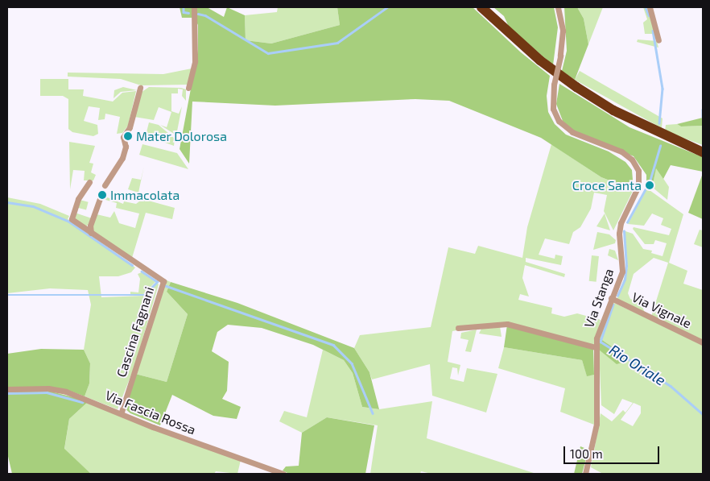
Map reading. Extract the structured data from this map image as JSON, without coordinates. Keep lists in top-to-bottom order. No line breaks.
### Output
{"streets":{"street":["Via Stanga","Via Vignale","Cascina Fagnani","Via Fascia Rossa"]},"crossings":[["Via Stanga","Via Vignale"],["Cascina Fagnani","Via Fascia Rossa"]],"water":["Rio Oriale"],"places":["Mater Dolorosa","Croce Santa","Immacolata"],"scale_bar":"100 m"}
